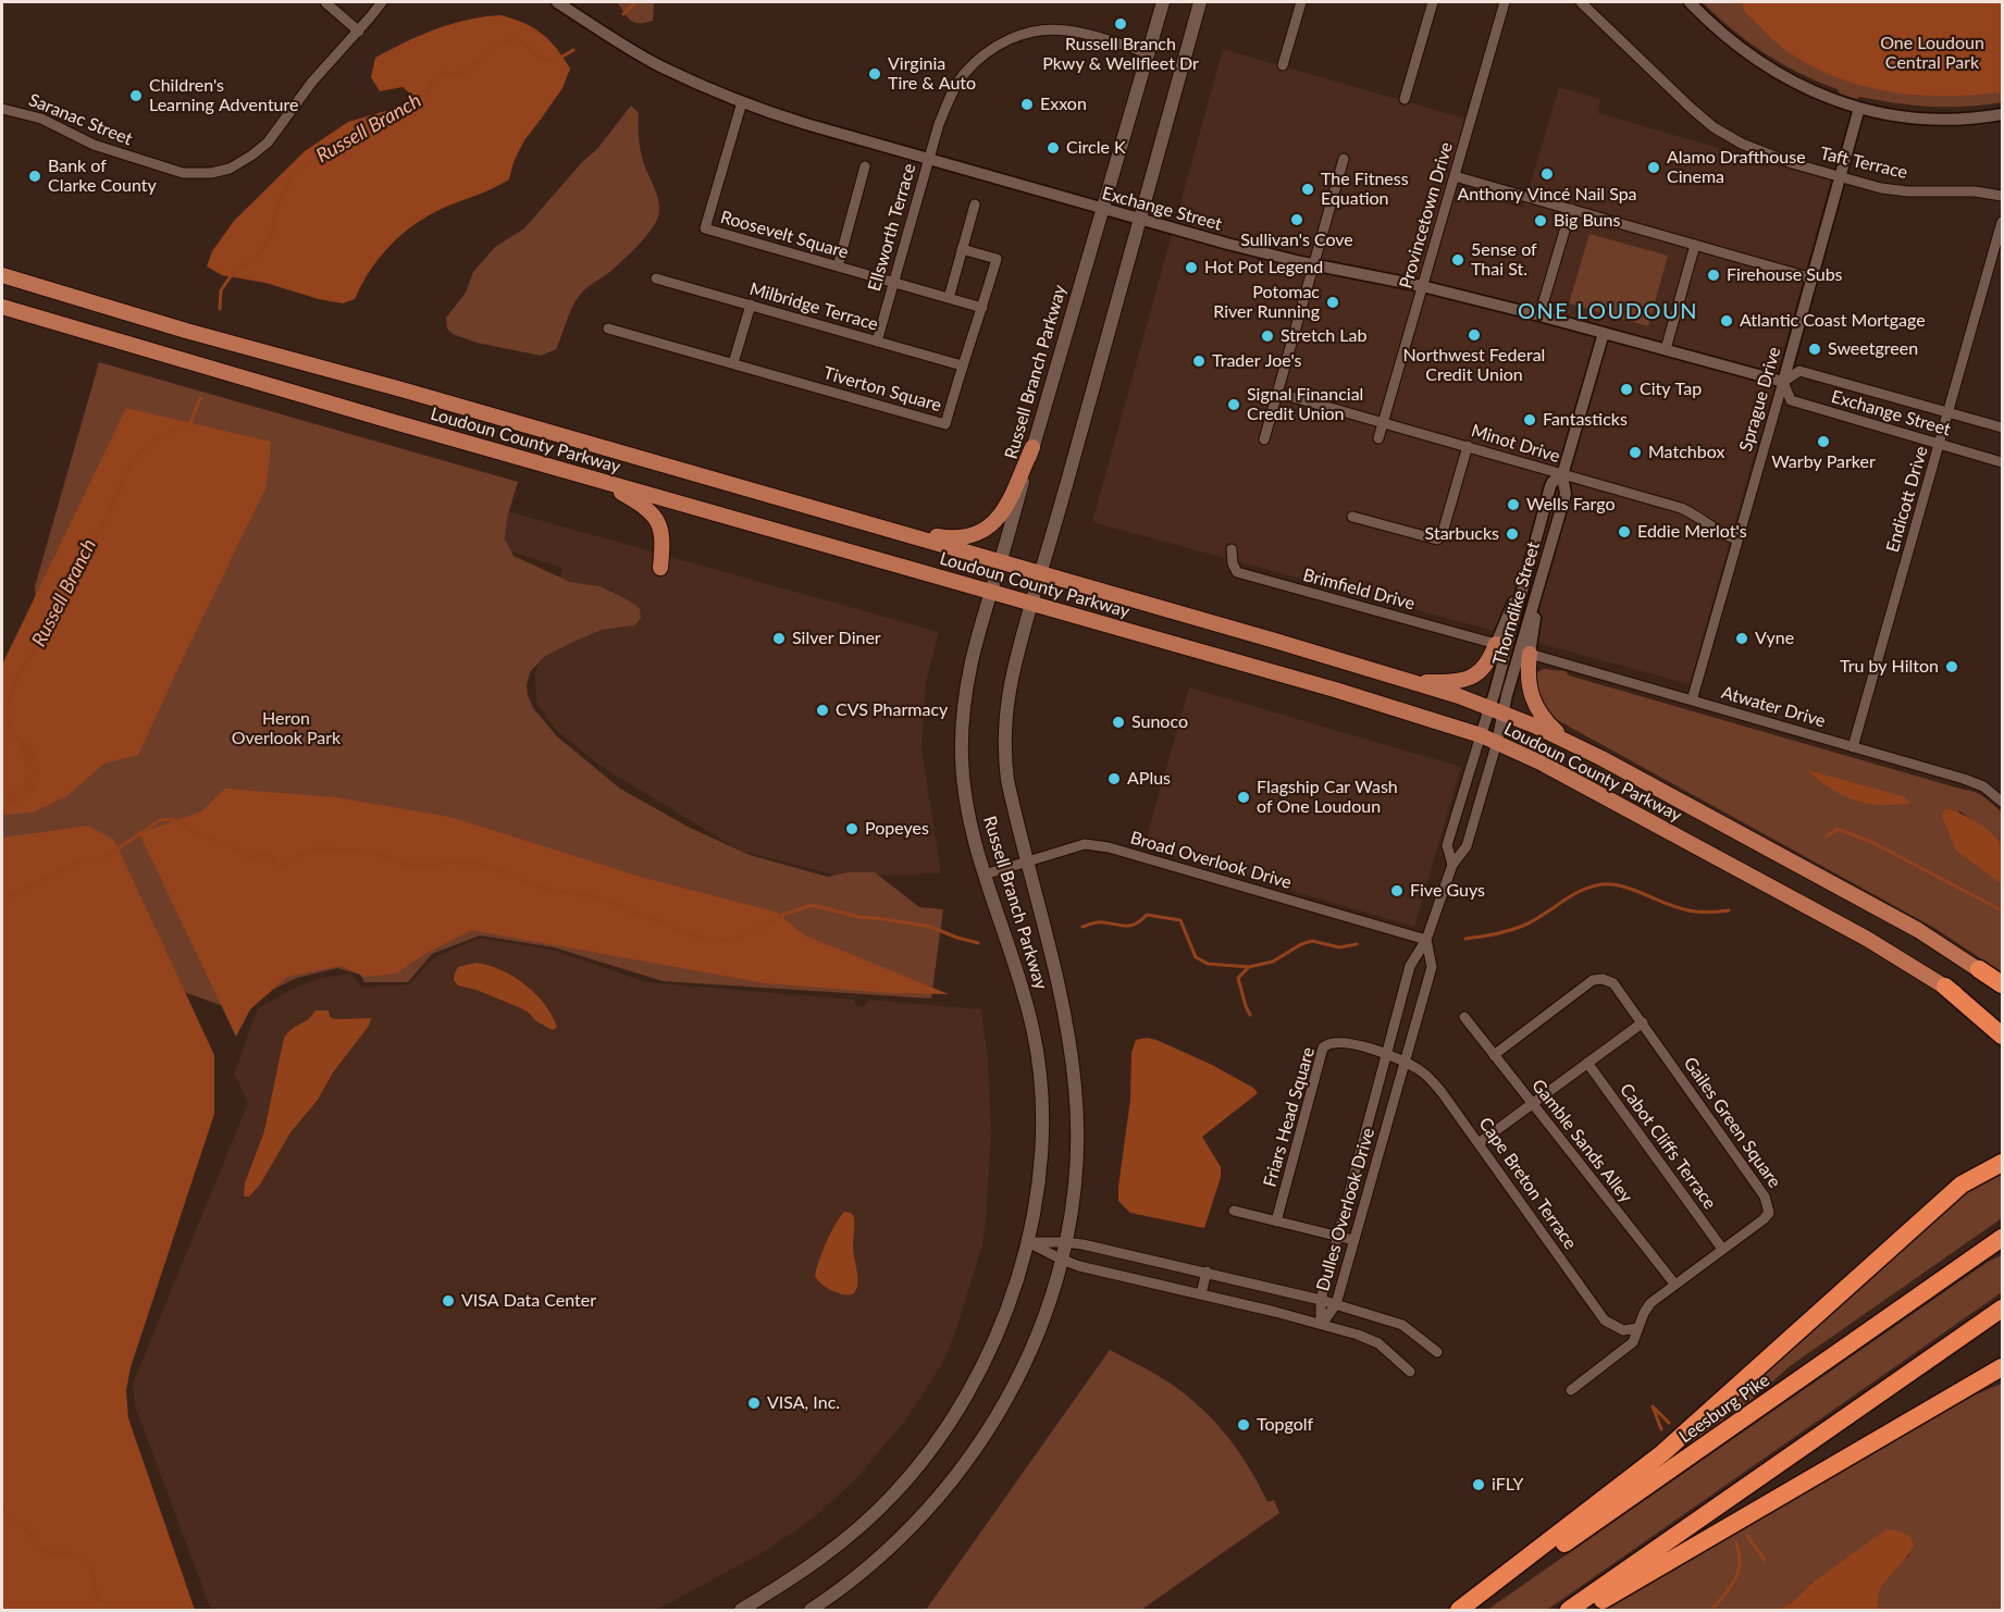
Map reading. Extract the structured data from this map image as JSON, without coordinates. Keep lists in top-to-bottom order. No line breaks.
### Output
{"streets":{"highway":["Leesburg Pike"],"main road":["Russell Branch Parkway","Loudoun County Parkway"],"street":["Saranac Street","Taft Terrace","Exchange Street","Provincetown Drive","Ellsworth Terrace","Roosevelt Square","Milbridge Terrace","Tiverton Square","Sprague Drive","Minot Drive","Endicott Drive","Brimfield Drive","Thorndike Street","Atwater Drive","Broad Overlook Drive","Friars Head Square","Gailes Green Square","Gamble Sands Alley","Cabot Cliffs Terrace","Cape Breton Terrace","Dulles Overlook Drive"]},"crossings":[["Taft Terrace","Sprague Drive"],["Exchange Street","Provincetown Drive"],["Exchange Street","Ellsworth Terrace"],["Exchange Street","Roosevelt Square"],["Exchange Street","Russell Branch Parkway"],["Exchange Street","Sprague Drive"],["Exchange Street","Endicott Drive"],["Exchange Street","Thorndike Street"],["Provincetown Drive","Minot Drive"],["Ellsworth Terrace","Roosevelt Square"],["Ellsworth Terrace","Milbridge Terrace"],["Ellsworth Terrace","Russell Branch Parkway"],["Roosevelt Square","Tiverton Square"],["Milbridge Terrace","Tiverton Square"],["Russell Branch Parkway","Loudoun County Parkway"],["Russell Branch Parkway","Broad Overlook Drive"],["Sprague Drive","Minot Drive"],["Sprague Drive","Atwater Drive"],["Loudoun County Parkway","Thorndike Street"],["Loudoun County Parkway","Dulles Overlook Drive"],["Minot Drive","Thorndike Street"],["Endicott Drive","Atwater Drive"],["Thorndike Street","Dulles Overlook Drive"],["Broad Overlook Drive","Dulles Overlook Drive"],["Friars Head Square","Cape Breton Terrace"],["Friars Head Square","Dulles Overlook Drive"],["Gailes Green Square","Gamble Sands Alley"],["Gailes Green Square","Cabot Cliffs Terrace"],["Gailes Green Square","Cape Breton Terrace"],["Cape Breton Terrace","Dulles Overlook Drive"]],"districts":["ONE LOUDOUN"],"water":["Russell Branch"],"parks":["One Loudoun Central Park","Heron Overlook Park"],"places":["Russell Branch Pkwy & Wellfleet Dr","Virginia Tire & Auto","Children's Learning Adventure","Exxon","Circle K","Alamo Drafthouse Cinema","Anthony Vincé Nail Spa","Bank of Clarke County","The Fitness Equation","Sullivan's Cove","Big Buns","5ense of Thai St.","Hot Pot Legend","Firehouse Subs","Potomac River Running","Atlantic Coast Mortgage","Northwest Federal Credit Union","Stretch Lab","Sweetgreen","Trader Joe's","City Tap","Signal Financial Credit Union","Fantasticks","Warby Parker","Matchbox","Wells Fargo","Eddie Merlot's","Starbucks","Silver Diner","Vyne","Tru by Hilton","CVS Pharmacy","Sunoco","APlus","Flagship Car Wash of One Loudoun","Popeyes","Five Guys","VISA Data Center","VISA, Inc.","Topgolf","iFLY"]}
